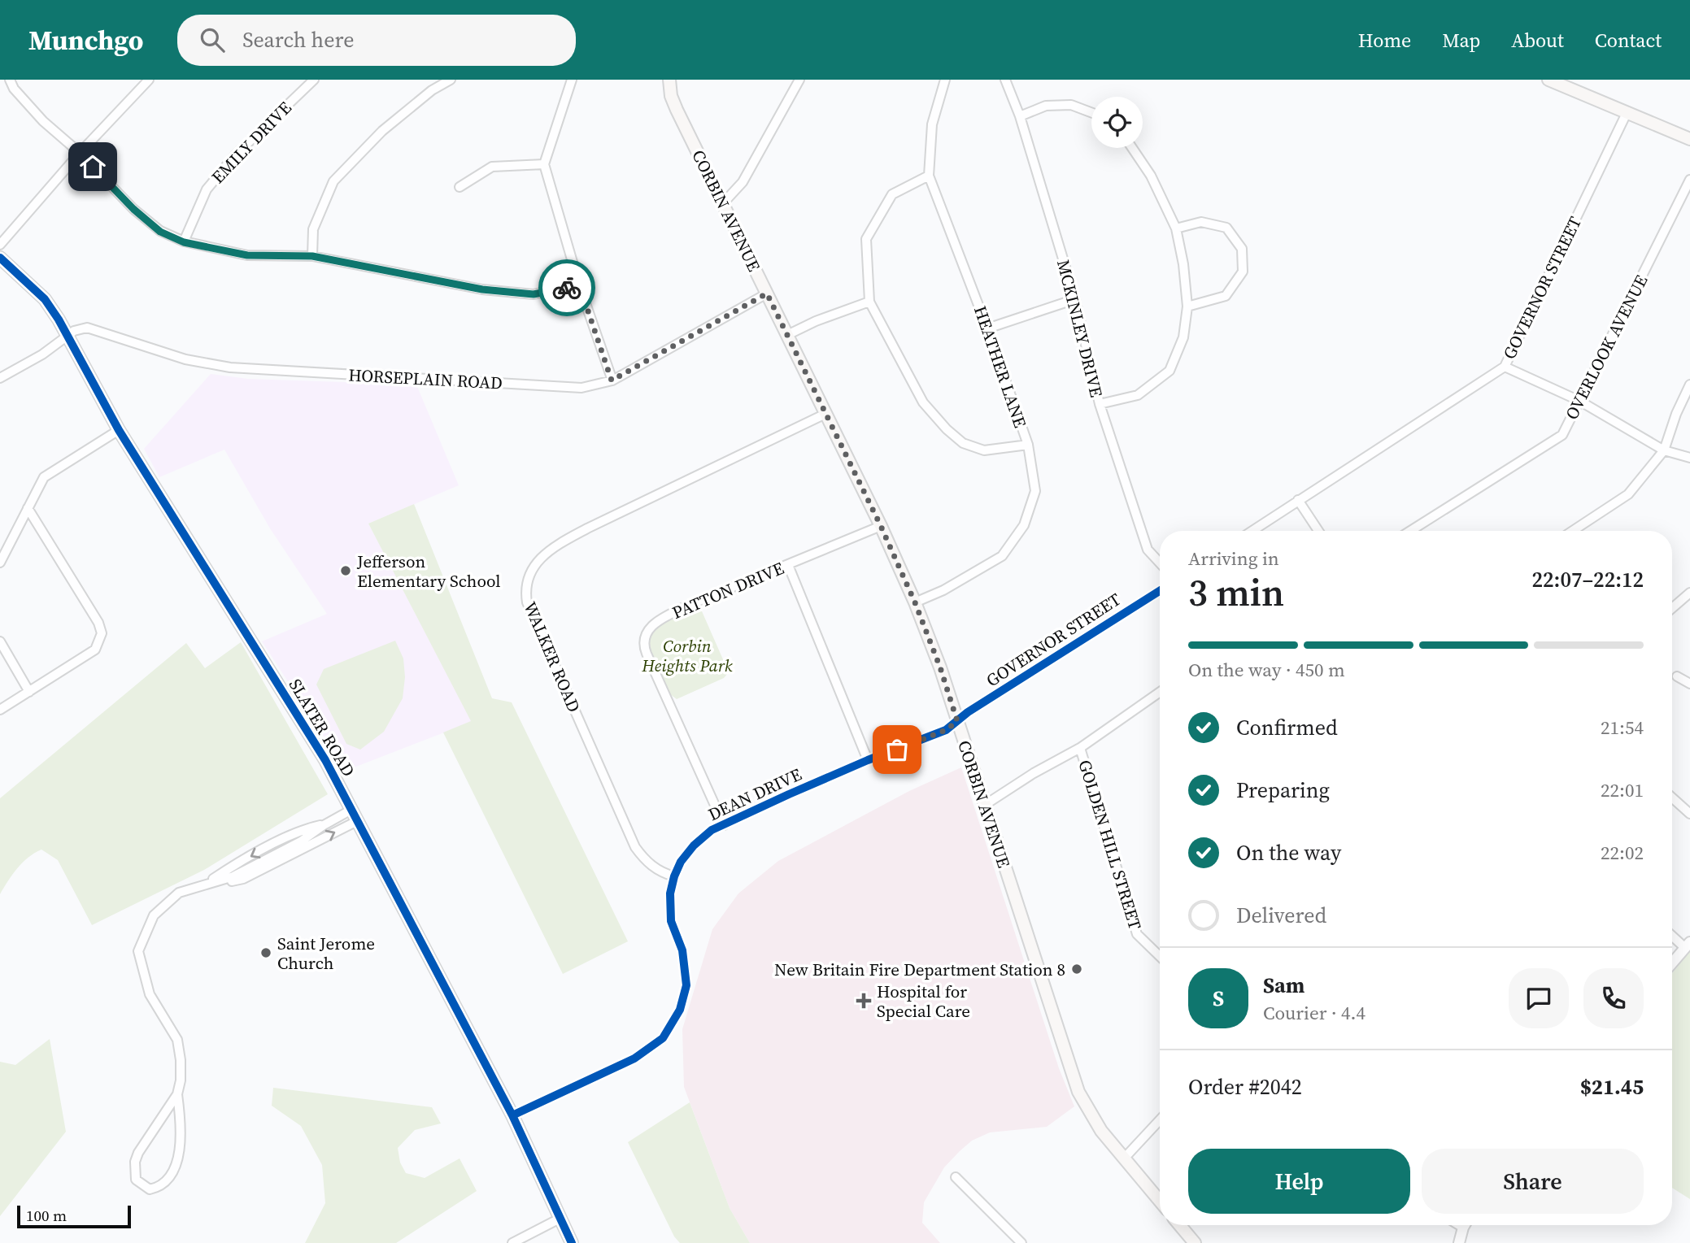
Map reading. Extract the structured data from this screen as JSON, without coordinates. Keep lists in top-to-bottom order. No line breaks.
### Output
{"streets":{"main road":["CORBIN AVENUE","SLATER ROAD"],"street":["EMILY DRIVE","GOVERNOR STREET","MCKINLEY DRIVE","OVERLOOK AVENUE","HEATHER LANE","HORSEPLAIN ROAD","PATTON DRIVE","WALKER ROAD","DEAN DRIVE","GOLDEN HILL STREET"]},"crossings":[["CORBIN AVENUE","GOVERNOR STREET"],["CORBIN AVENUE","HEATHER LANE"],["CORBIN AVENUE","HORSEPLAIN ROAD"],["CORBIN AVENUE","PATTON DRIVE"],["CORBIN AVENUE","WALKER ROAD"],["CORBIN AVENUE","DEAN DRIVE"],["GOVERNOR STREET","DEAN DRIVE"],["HORSEPLAIN ROAD","SLATER ROAD"],["PATTON DRIVE","DEAN DRIVE"],["WALKER ROAD","DEAN DRIVE"],["SLATER ROAD","DEAN DRIVE"]],"parks":["Corbin Heights Park"],"places":{"other":["Jefferson Elementary School","Saint Jerome Church","New Britain Fire Department Station 8"],"health":["Hospital for Special Care"]},"scale_bar":"100 m","page":{"header":"Munchgo","search":"Search here","nav":["Home","Map","About","Contact"],"heading":["3 min","Arriving in","22:07–22:12"],"panel":["Sam","Courier · 4.4","Order #2042","$21.45"],"bar":"On the way · 450 m","list":[["Confirmed","21:54"],["Preparing","22:01"],["On the way","22:02"],"Delivered"],"round":"S","buttons":["Help","Share"],"scale":"100 m"}}
